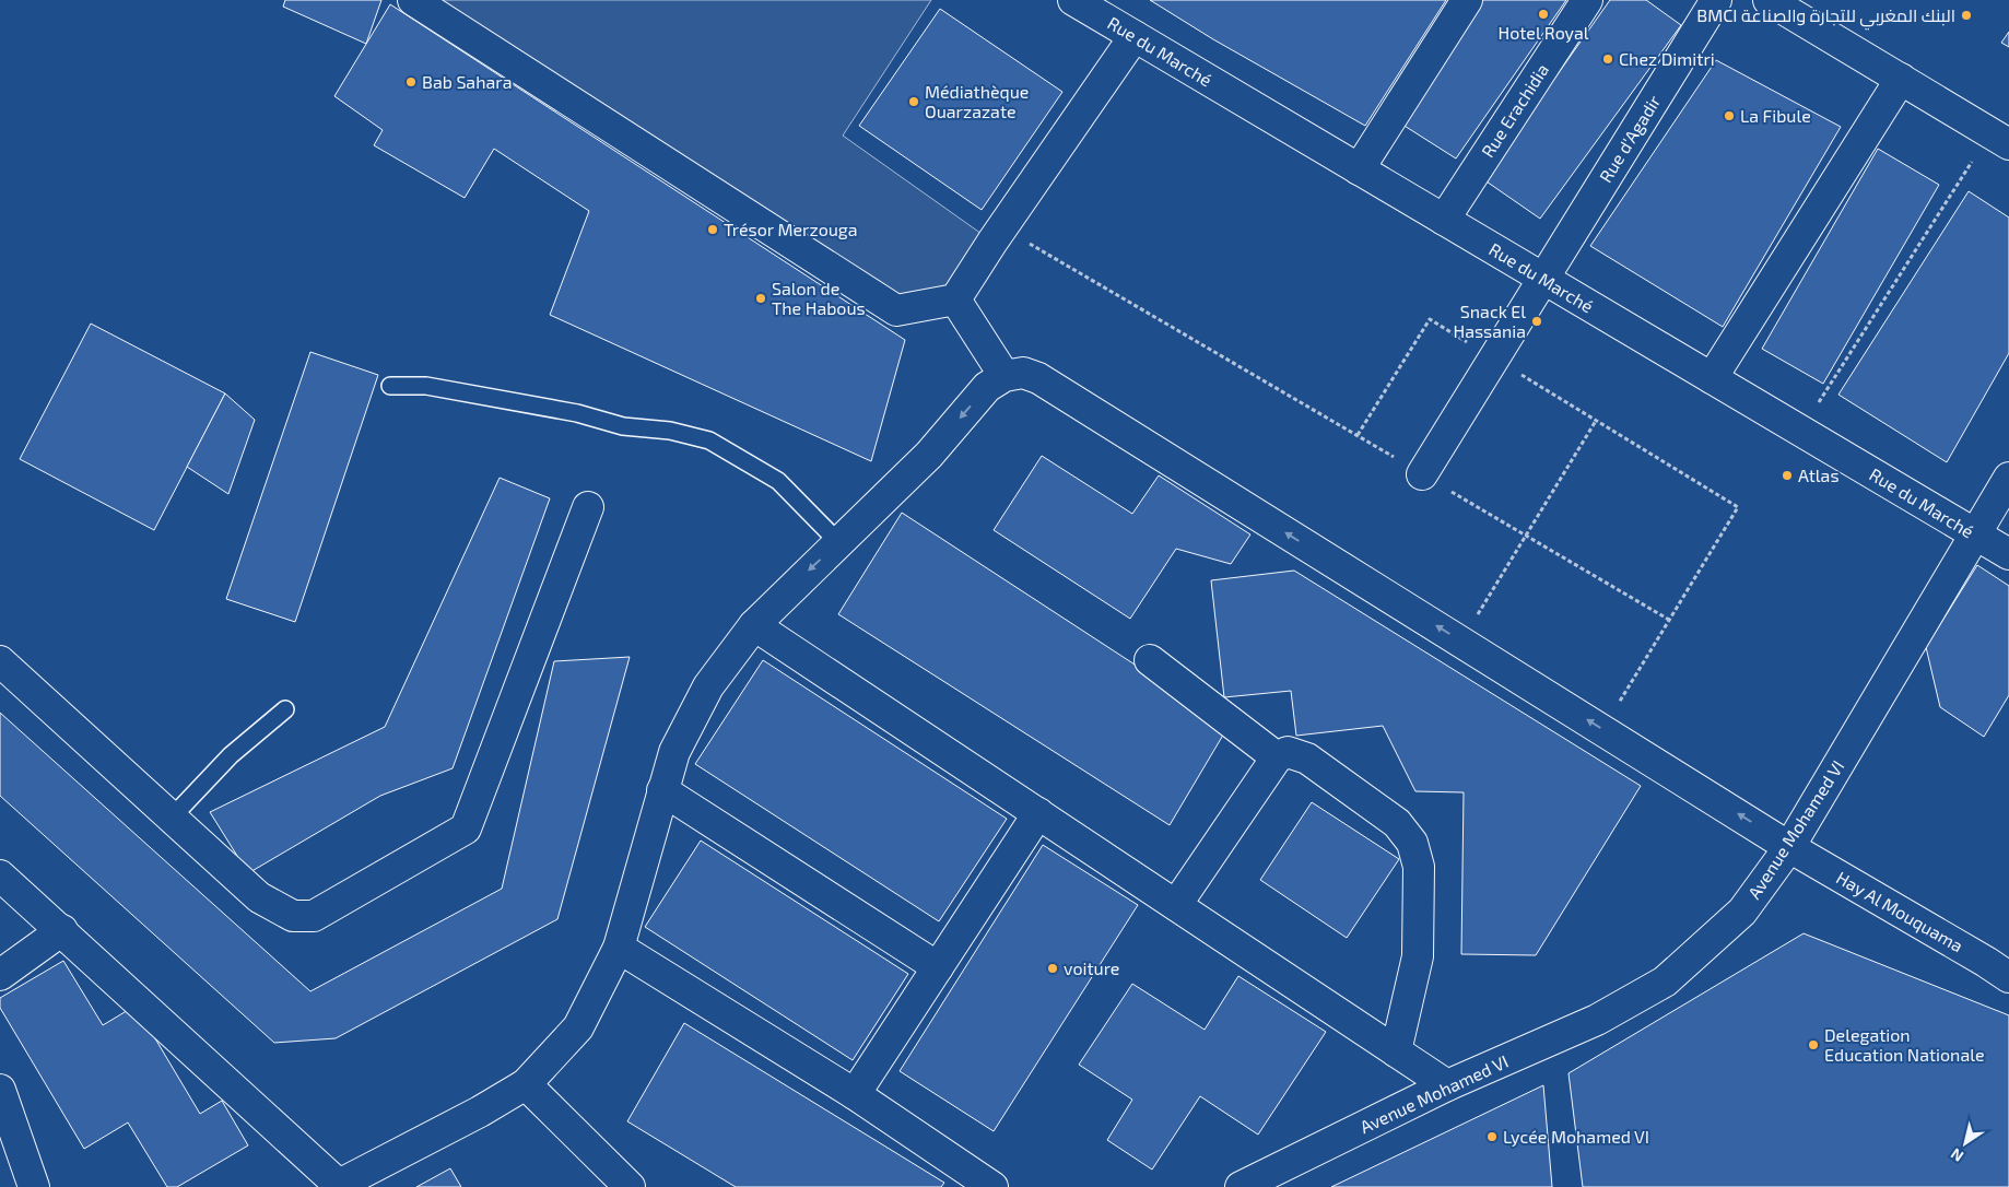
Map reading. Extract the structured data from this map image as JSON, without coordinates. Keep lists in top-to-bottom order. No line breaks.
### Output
{"streets":{"street":["Rue du Marché","Rue Erachidia","Rue d'Agadir","Avenue Mohamed VI","Hay Al Mouquama"]},"crossings":[["Rue du Marché","Rue Erachidia"],["Rue du Marché","Rue d'Agadir"],["Rue du Marché","Avenue Mohamed VI"],["Avenue Mohamed VI","Hay Al Mouquama"]],"one_way":["Hay Al Mouquama"],"places":["Hotel Royal","BMCI البنك المغربي للتجارة والصناعة","Chez Dimitri","Bab Sahara","Médiathèque Ouarzazate","La Fibule","Trésor Merzouga","Salon de The Habous","Snack El Hassania","Atlas","voiture","Delegation Education Nationale","Lycée Mohamed VI"],"north":"bottom left"}
